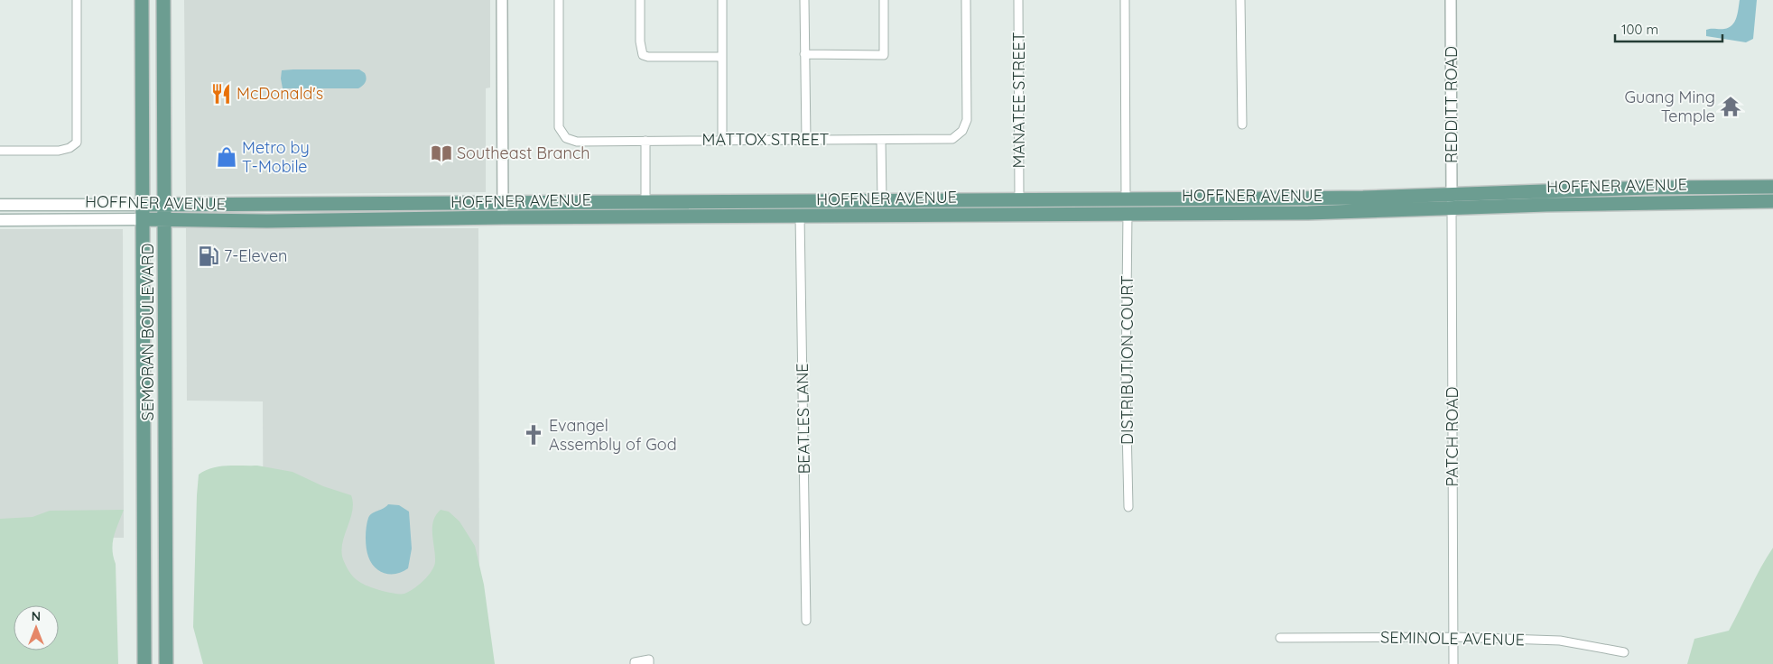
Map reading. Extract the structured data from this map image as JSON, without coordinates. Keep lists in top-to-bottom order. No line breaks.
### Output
{"streets":{"main road":["HOFFNER AVENUE","SEMORAN BOULEVARD"],"street":["MANATEE STREET","REDDITT ROAD","MATTOX STREET","DISTRIBUTION COURT","BEATLES LANE","PATCH ROAD","SEMINOLE AVENUE"]},"crossings":[["MANATEE STREET","HOFFNER AVENUE"],["REDDITT ROAD","HOFFNER AVENUE"],["REDDITT ROAD","PATCH ROAD"],["HOFFNER AVENUE","SEMORAN BOULEVARD"],["HOFFNER AVENUE","DISTRIBUTION COURT"],["HOFFNER AVENUE","BEATLES LANE"],["HOFFNER AVENUE","PATCH ROAD"],["PATCH ROAD","SEMINOLE AVENUE"]],"places":{"restaurant":["McDonald's"],"temple":["Guang Ming Temple"],"library":["Southeast Branch"],"shop":["Metro by T-Mobile"],"fuel station":["7-Eleven"],"church":["Evangel Assembly of God"]},"scale_bar":"100 m","north":"top"}
